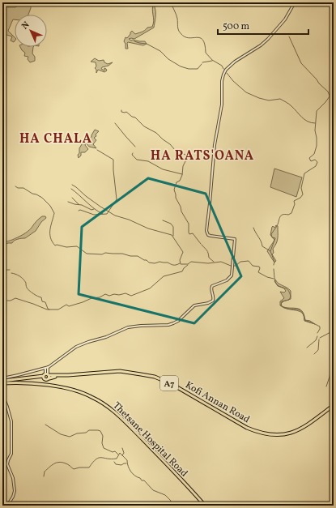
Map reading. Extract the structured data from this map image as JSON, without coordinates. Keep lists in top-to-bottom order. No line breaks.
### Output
{"streets":{"main road":["A7","Kofi Annan Road","Thetsane Hospital Road"]},"districts":["HA CHALA","HA RATS'OANA"],"scale_bar":"500 m","north":"top left"}
